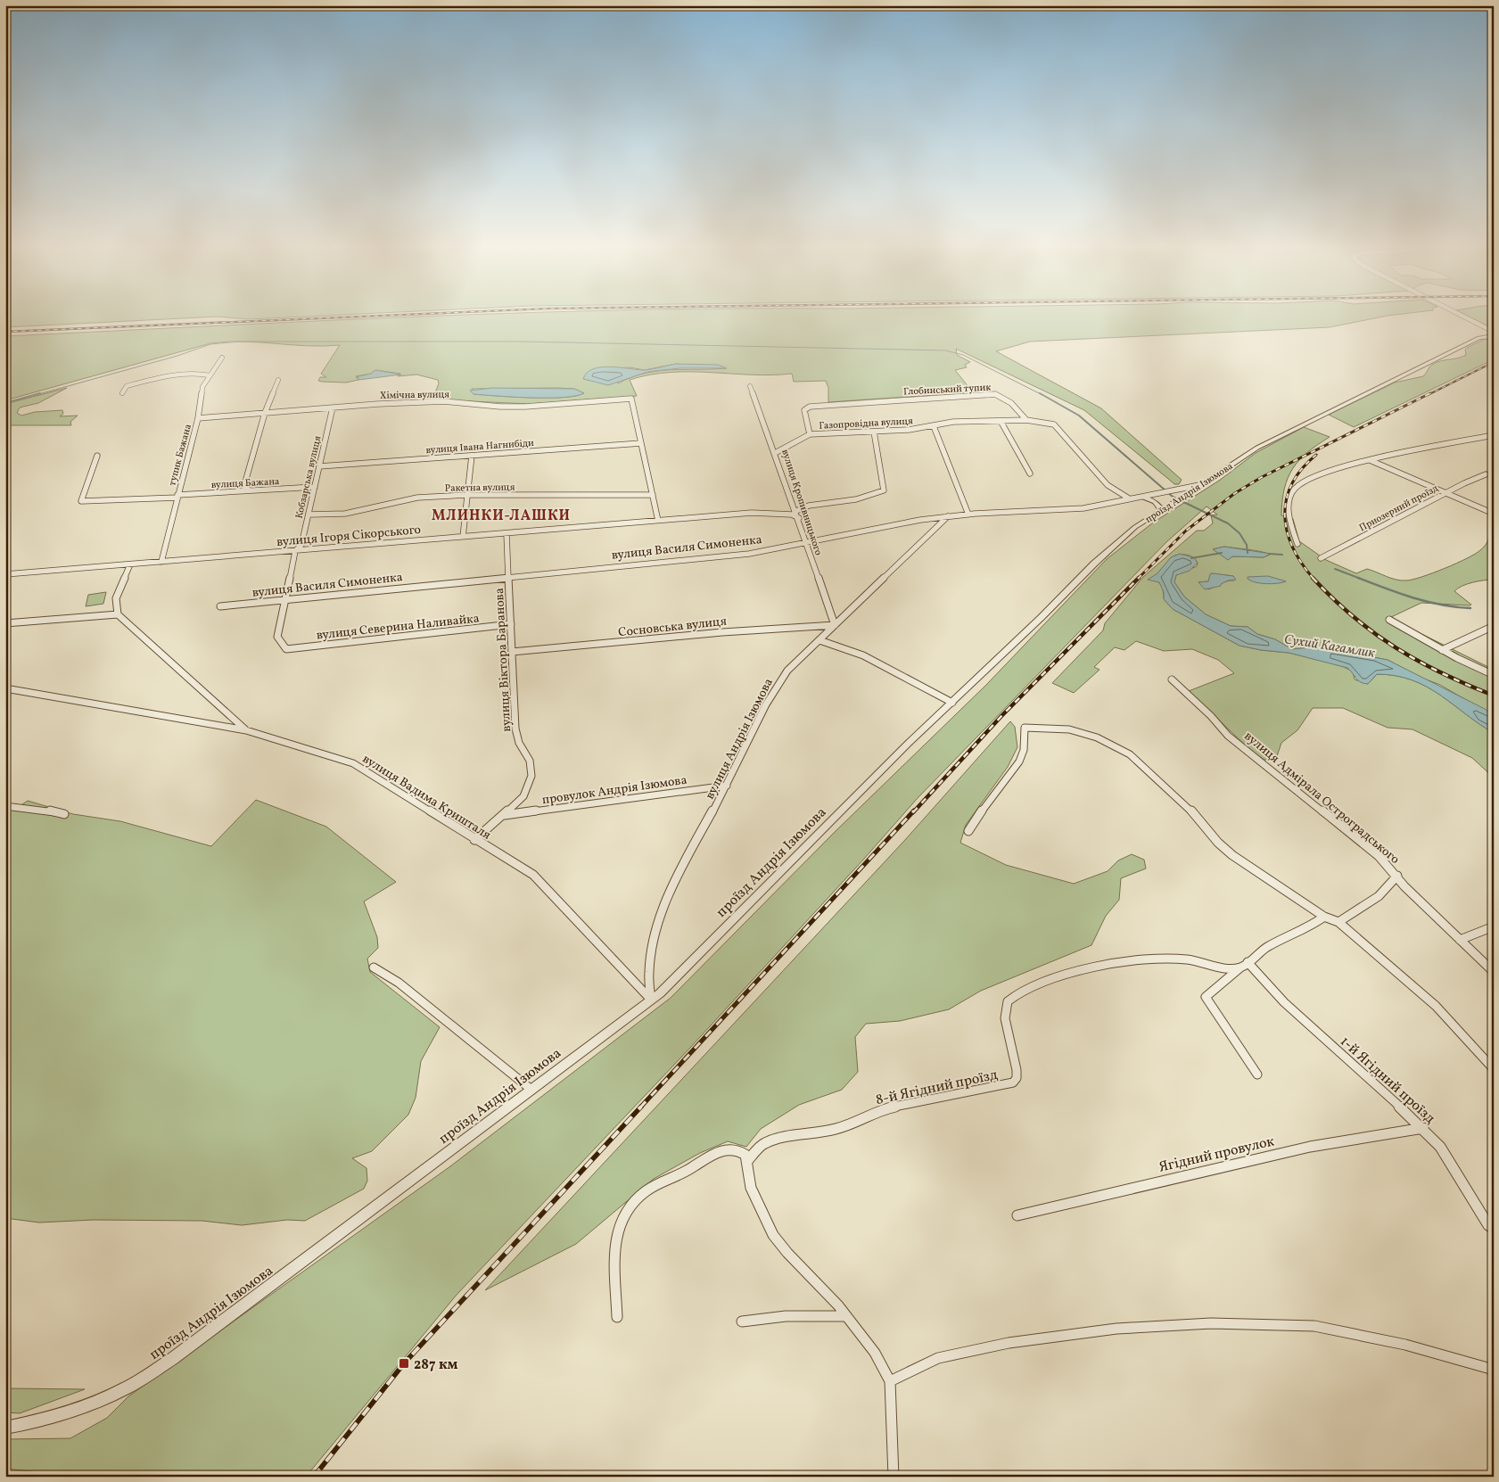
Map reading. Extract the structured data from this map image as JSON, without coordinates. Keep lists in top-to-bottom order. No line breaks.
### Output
{"streets":{"street":["Глобинський тупик","Хімічна вулиця","Газопровідна вулиця","вулиця Івана Нагнибіди","тупик Бажана","Кобзарська вулиця","вулиця Бажана","Ракетна вулиця","проїзд Андрія Ізюмова","вулиця Кропивницького","Приозерний проїзд","вулиця Ігоря Сікорського","вулиця Василя Симоненка","вулиця Северина Наливайка","Сосновська вулиця","вулиця Віктора Баранова","вулиця Андрія Ізюмова","провулок Андрія Ізюмова","вулиця Вадима Кришталя","вулиця Адмірала Остроградського","1-й Ягідний проїзд","8-й Ягідний проїзд","Ягідний провулок"]},"crossings":[["Глобинський тупик","Газопровідна вулиця"],["Хімічна вулиця","вулиця Івана Нагнибіди"],["Хімічна вулиця","тупик Бажана"],["Хімічна вулиця","Кобзарська вулиця"],["Газопровідна вулиця","вулиця Кропивницького"],["вулиця Івана Нагнибіди","Кобзарська вулиця"],["тупик Бажана","вулиця Бажана"],["тупик Бажана","вулиця Ігоря Сікорського"],["Кобзарська вулиця","вулиця Бажана"],["Кобзарська вулиця","Ракетна вулиця"],["Кобзарська вулиця","вулиця Ігоря Сікорського"],["Кобзарська вулиця","вулиця Василя Симоненка"],["Кобзарська вулиця","вулиця Северина Наливайка"],["проїзд Андрія Ізюмова","вулиця Василя Симоненка"],["проїзд Андрія Ізюмова","вулиця Андрія Ізюмова"],["проїзд Андрія Ізюмова","вулиця Вадима Кришталя"],["вулиця Кропивницького","вулиця Ігоря Сікорського"],["вулиця Кропивницького","вулиця Василя Симоненка"],["вулиця Кропивницького","Сосновська вулиця"],["вулиця Кропивницького","вулиця Андрія Ізюмова"],["вулиця Ігоря Сікорського","вулиця Віктора Баранова"],["вулиця Василя Симоненка","вулиця Віктора Баранова"],["вулиця Василя Симоненка","вулиця Андрія Ізюмова"],["вулиця Северина Наливайка","вулиця Віктора Баранова"],["Сосновська вулиця","вулиця Віктора Баранова"],["Сосновська вулиця","вулиця Андрія Ізюмова"],["вулиця Віктора Баранова","провулок Андрія Ізюмова"],["вулиця Віктора Баранова","вулиця Вадима Кришталя"],["вулиця Андрія Ізюмова","провулок Андрія Ізюмова"],["вулиця Андрія Ізюмова","вулиця Вадима Кришталя"],["1-й Ягідний проїзд","8-й Ягідний проїзд"],["1-й Ягідний проїзд","Ягідний провулок"]],"districts":["МЛИНКИ-ЛАШКИ"],"water":["Сухий Кагамлик"],"places":{"transit":["287 км"]}}
